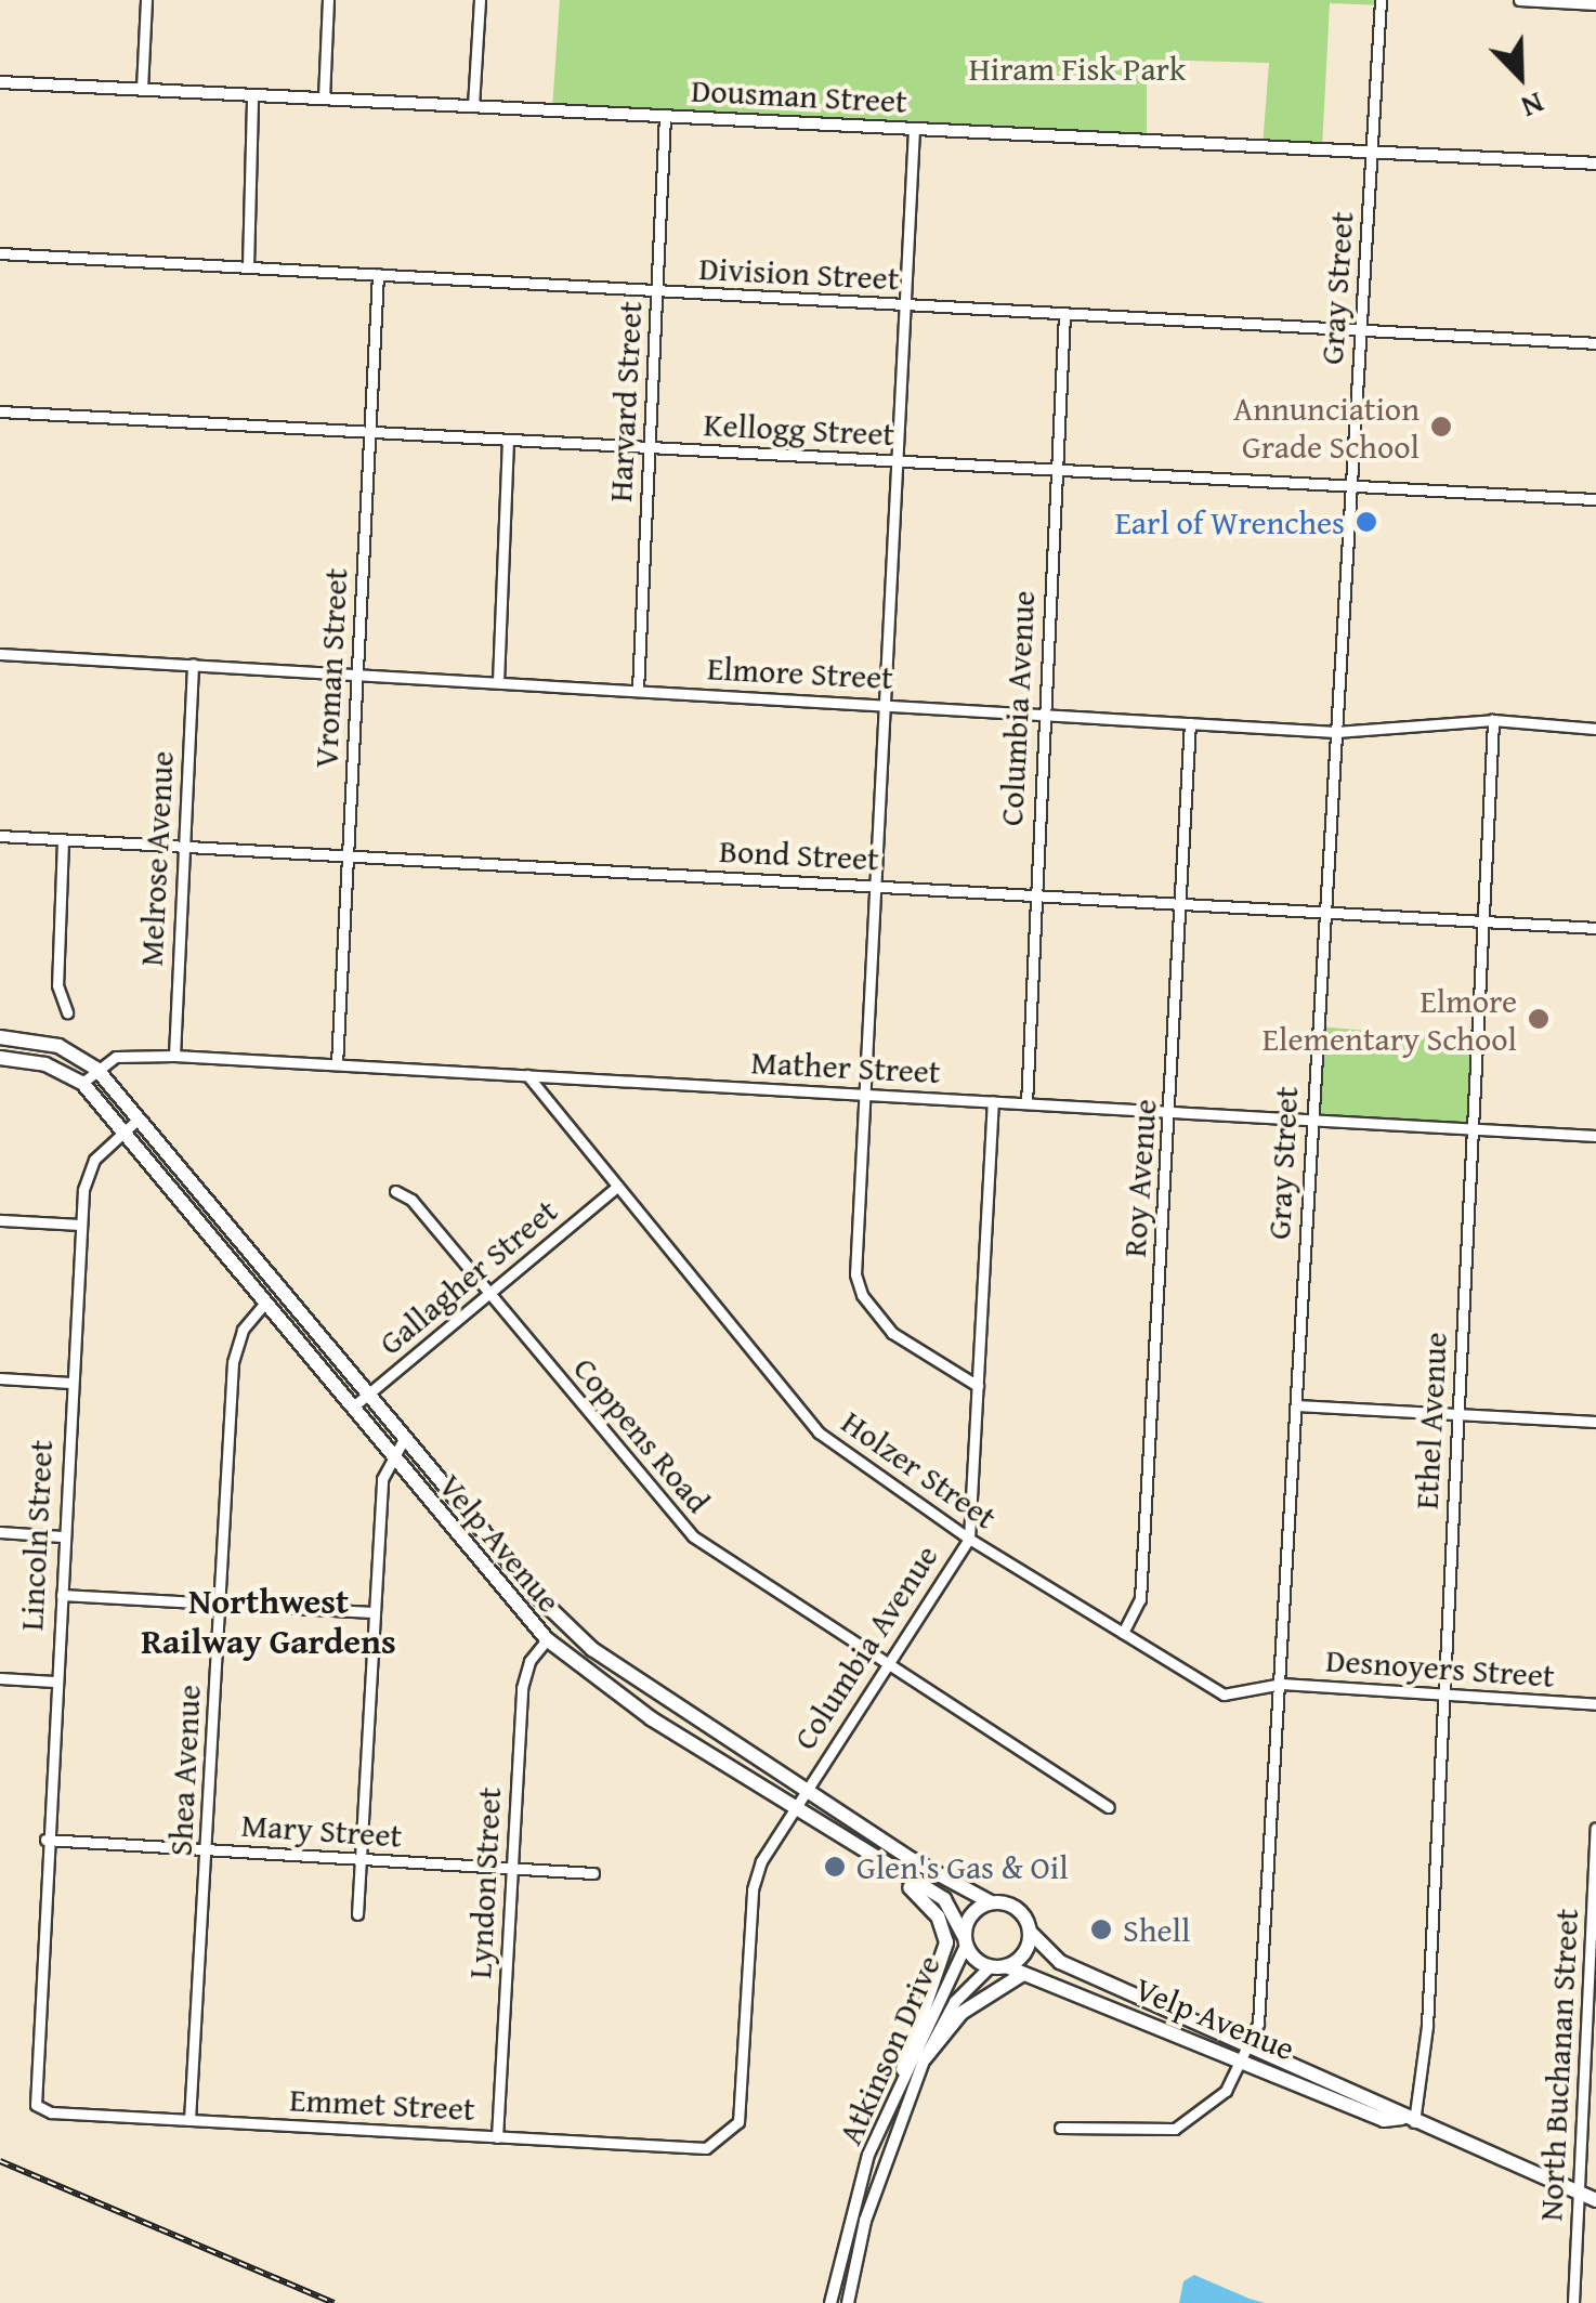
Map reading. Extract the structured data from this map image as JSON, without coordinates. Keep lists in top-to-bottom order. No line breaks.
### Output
{"streets":{"main road":["Velp Avenue"],"street":["Dousman Street","Division Street","Gray Street","Harvard Street","Kellogg Street","Vroman Street","Elmore Street","Columbia Avenue","Bond Street","Melrose Avenue","Mather Street","Roy Avenue","Gallagher Street","Ethel Avenue","Coppens Road","Holzer Street","Lincoln Street","Desnoyers Street","Shea Avenue","Mary Street","Lyndon Street","Atkinson Drive","North Buchanan Street","Emmet Street"]},"crossings":[["Dousman Street","Gray Street"],["Dousman Street","Harvard Street"],["Division Street","Gray Street"],["Division Street","Harvard Street"],["Division Street","Vroman Street"],["Division Street","Columbia Avenue"],["Gray Street","Kellogg Street"],["Gray Street","Elmore Street"],["Gray Street","Bond Street"],["Gray Street","Mather Street"],["Gray Street","Holzer Street"],["Gray Street","Velp Avenue"],["Gray Street","Desnoyers Street"],["Harvard Street","Kellogg Street"],["Harvard Street","Elmore Street"],["Kellogg Street","Vroman Street"],["Kellogg Street","Columbia Avenue"],["Vroman Street","Elmore Street"],["Vroman Street","Bond Street"],["Vroman Street","Mather Street"],["Elmore Street","Columbia Avenue"],["Elmore Street","Melrose Avenue"],["Elmore Street","Roy Avenue"],["Elmore Street","Ethel Avenue"],["Columbia Avenue","Bond Street"],["Columbia Avenue","Mather Street"],["Columbia Avenue","Coppens Road"],["Columbia Avenue","Holzer Street"],["Columbia Avenue","Velp Avenue"],["Columbia Avenue","Emmet Street"],["Bond Street","Melrose Avenue"],["Bond Street","Roy Avenue"],["Bond Street","Ethel Avenue"],["Melrose Avenue","Mather Street"],["Mather Street","Roy Avenue"],["Mather Street","Ethel Avenue"],["Mather Street","Holzer Street"],["Mather Street","Velp Avenue"],["Roy Avenue","Holzer Street"],["Gallagher Street","Coppens Road"],["Gallagher Street","Holzer Street"],["Gallagher Street","Velp Avenue"],["Ethel Avenue","Velp Avenue"],["Ethel Avenue","Desnoyers Street"],["Holzer Street","Desnoyers Street"],["Lincoln Street","Velp Avenue"],["Lincoln Street","Mary Street"],["Lincoln Street","Emmet Street"],["Velp Avenue","Shea Avenue"],["Velp Avenue","Lyndon Street"],["Velp Avenue","Atkinson Drive"],["Velp Avenue","North Buchanan Street"],["Shea Avenue","Mary Street"],["Shea Avenue","Emmet Street"],["Mary Street","Lyndon Street"],["Lyndon Street","Emmet Street"]],"districts":["Northwest Railway Gardens"],"parks":["Hiram Fisk Park"],"places":["Annunciation Grade School","Earl of Wrenches","Elmore Elementary School","Glen's Gas & Oil","Shell"],"north":"bottom right"}
